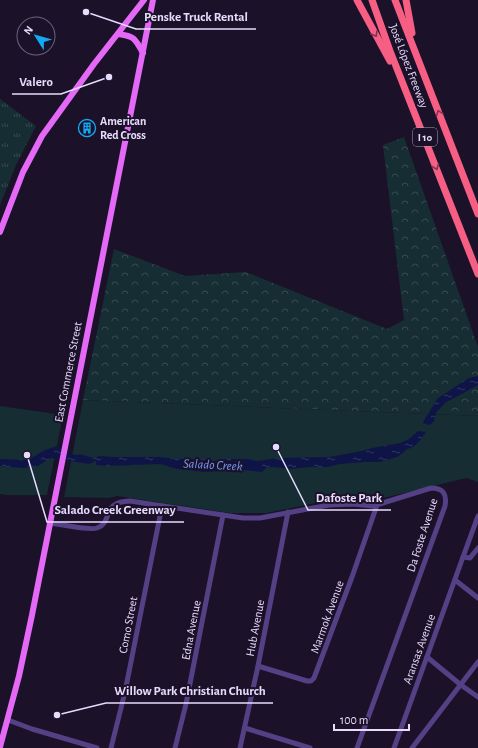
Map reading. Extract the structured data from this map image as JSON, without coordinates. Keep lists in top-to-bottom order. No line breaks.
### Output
{"streets":{"highway":["José López Freeway","I 10"],"main road":["East Commerce Street"],"street":["Da Foste Avenue","Marmok Avenue","Como Street","Hub Avenue","Edna Avenue","Aransas Avenue"]},"crossings":[["East Commerce Street","Da Foste Avenue"],["Da Foste Avenue","Marmok Avenue"],["Da Foste Avenue","Como Street"],["Da Foste Avenue","Hub Avenue"],["Da Foste Avenue","Edna Avenue"],["Marmok Avenue","Hub Avenue"]],"water":["Salado Creek"],"places":{"other":["Penske Truck Rental","Valero","Dafoste Park","Salado Creek Greenway","Willow Park Christian Church"],"building":["American Red Cross"]},"scale_bar":"100 m","north":"top left"}
